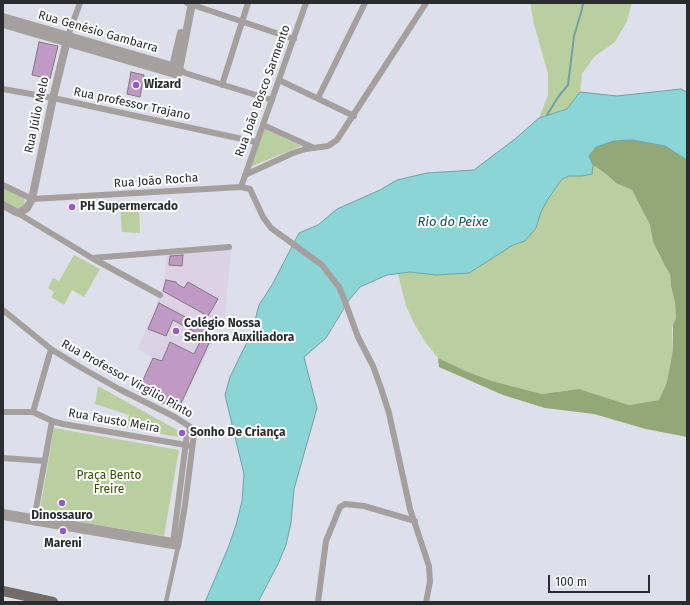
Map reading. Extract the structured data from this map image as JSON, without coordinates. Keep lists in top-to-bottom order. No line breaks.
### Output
{"streets":{"street":["Rua Genésio Gambarra","Rua João Bosco Sarmento","Rua professor Trajano","Rua Júlio Melo","Rua João Rocha","Rua Professor Virgílio Pinto","Rua Fausto Meira"]},"crossings":[["Rua Genésio Gambarra","Rua João Bosco Sarmento"],["Rua Genésio Gambarra","Rua Júlio Melo"],["Rua João Bosco Sarmento","Rua professor Trajano"],["Rua João Bosco Sarmento","Rua João Rocha"],["Rua professor Trajano","Rua Júlio Melo"],["Rua Júlio Melo","Rua João Rocha"],["Rua Professor Virgílio Pinto","Rua Fausto Meira"]],"water":["Rio do Peixe"],"parks":["Praça Bento Freire"],"places":["Wizard","PH Supermercado","Colégio Nossa Senhora Auxiliadora","Sonho De Criança","Dinossauro","Mareni"],"scale_bar":"100 m"}
